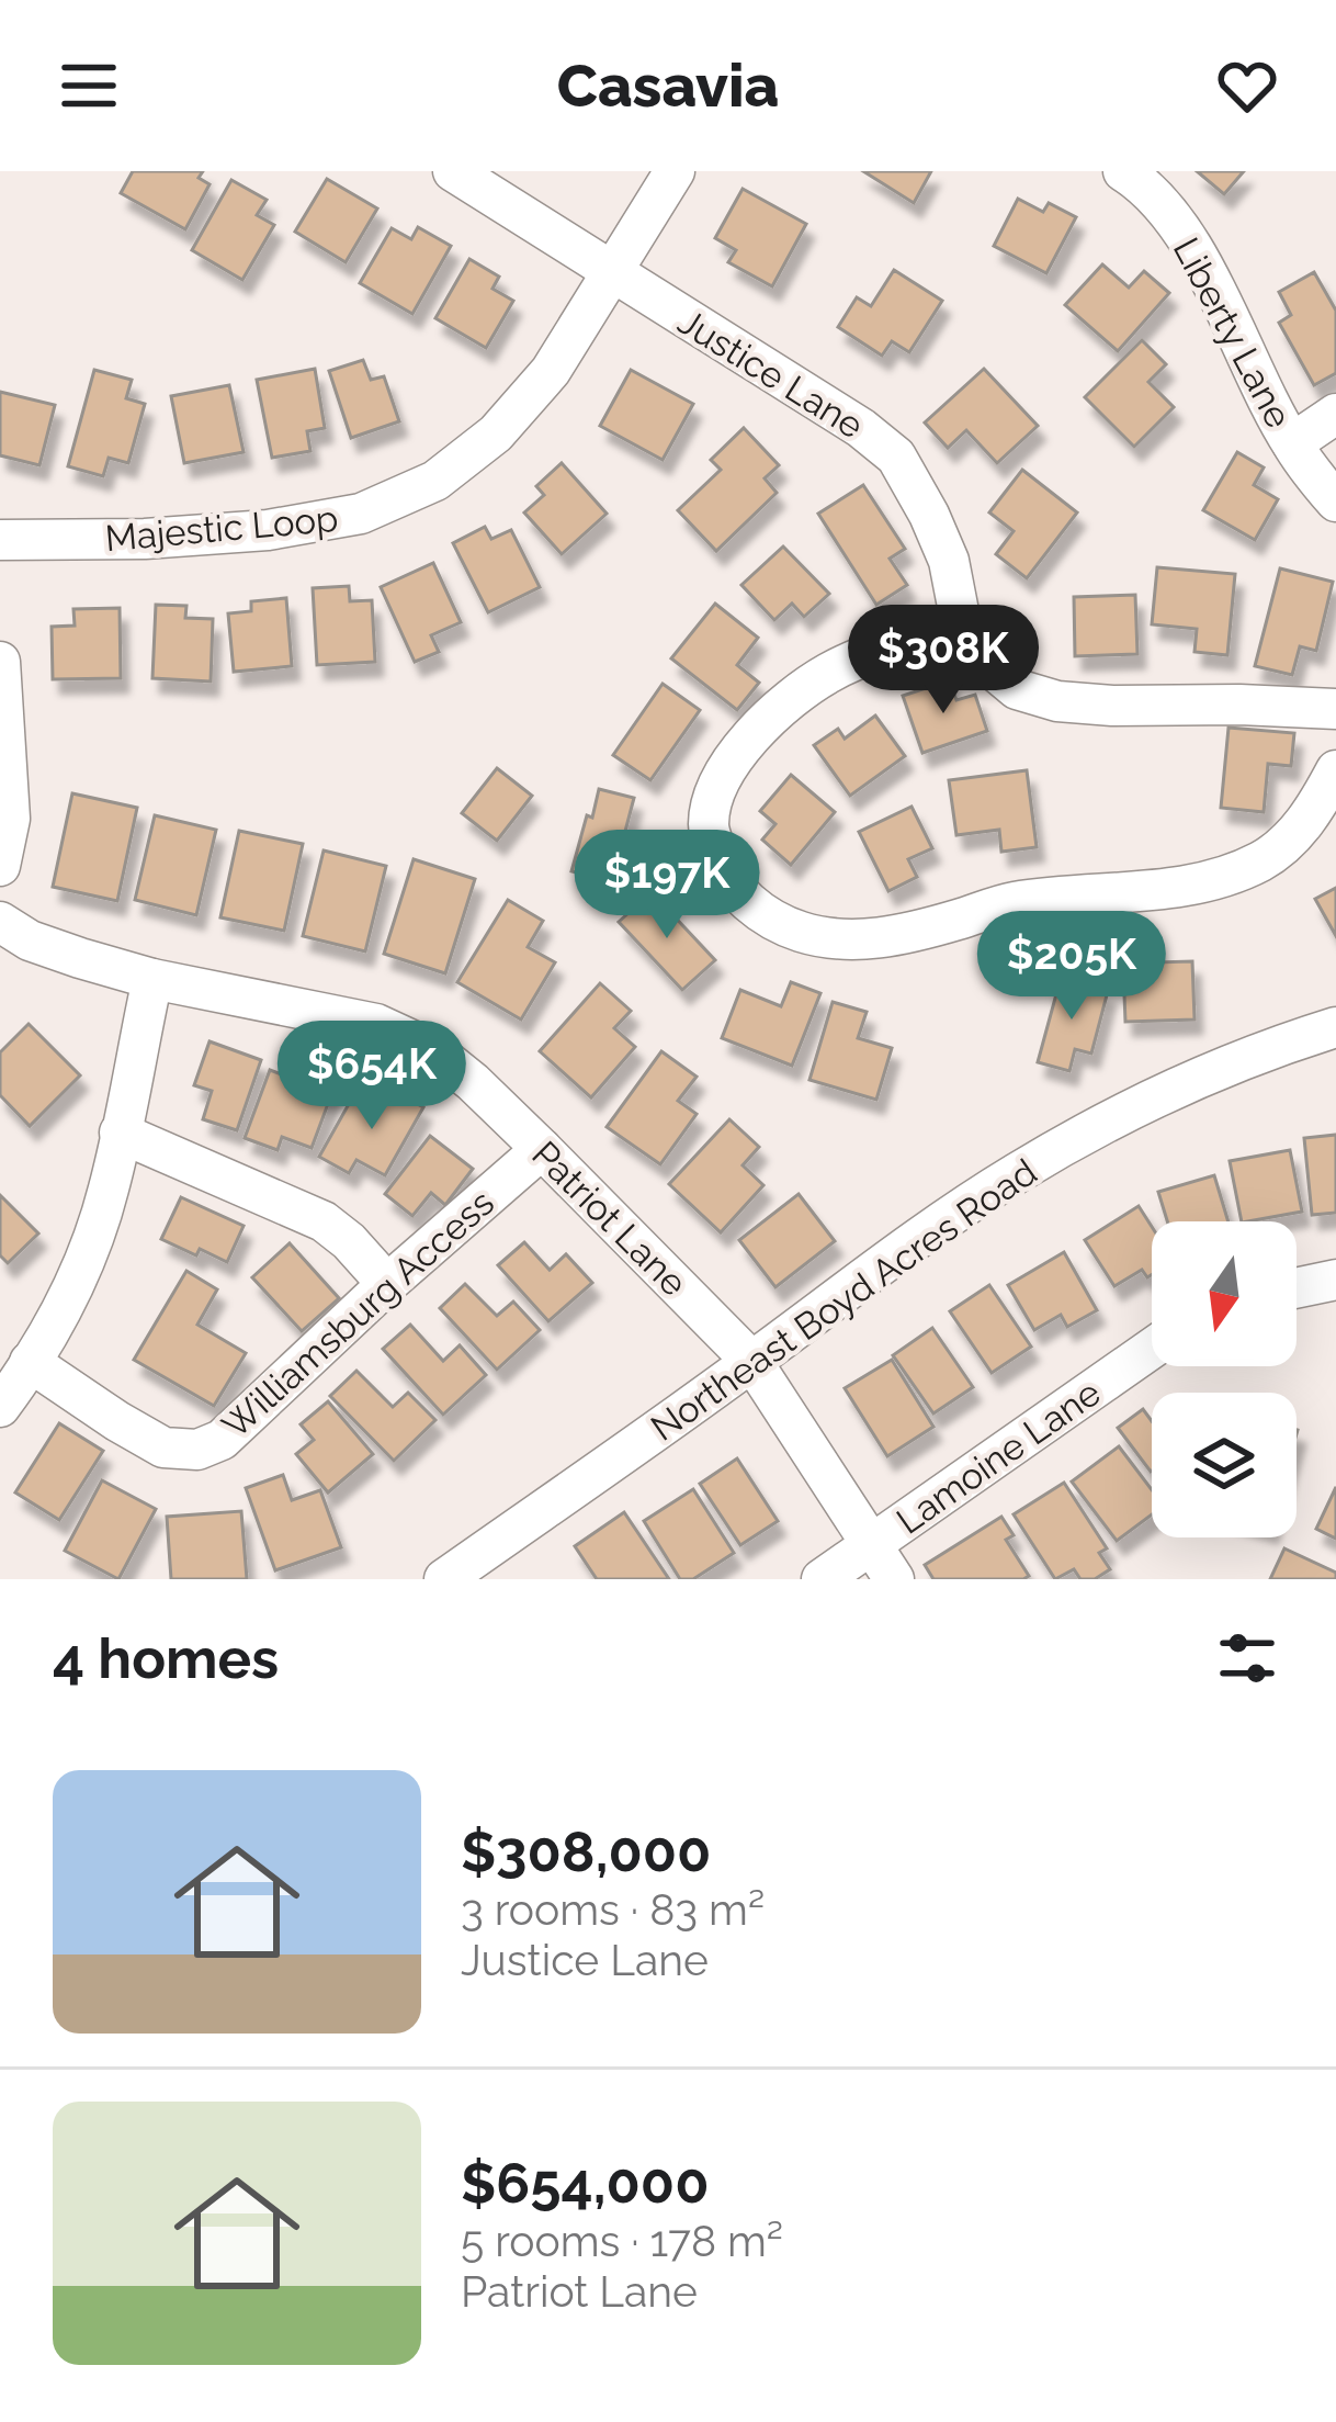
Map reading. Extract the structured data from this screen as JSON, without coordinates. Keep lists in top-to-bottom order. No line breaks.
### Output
{"streets":{"street":["Liberty Lane","Justice Lane","Majestic Loop","Patriot Lane","Northeast Boyd Acres Road","Williamsburg Access","Lamoine Lane"]},"crossings":[["Justice Lane","Majestic Loop"],["Patriot Lane","Northeast Boyd Acres Road"],["Patriot Lane","Williamsburg Access"],["Patriot Lane","Lamoine Lane"]],"north":"bottom","page":{"header":"Casavia","price":["$308K","$197K","$205K","$654K"],"heading":"4 homes","list":[{"name":"$308,000","note":"3 rooms · 83 m² · Justice Lane"},{"name":"$654,000","note":"5 rooms · 178 m² · Patriot Lane"}]}}
